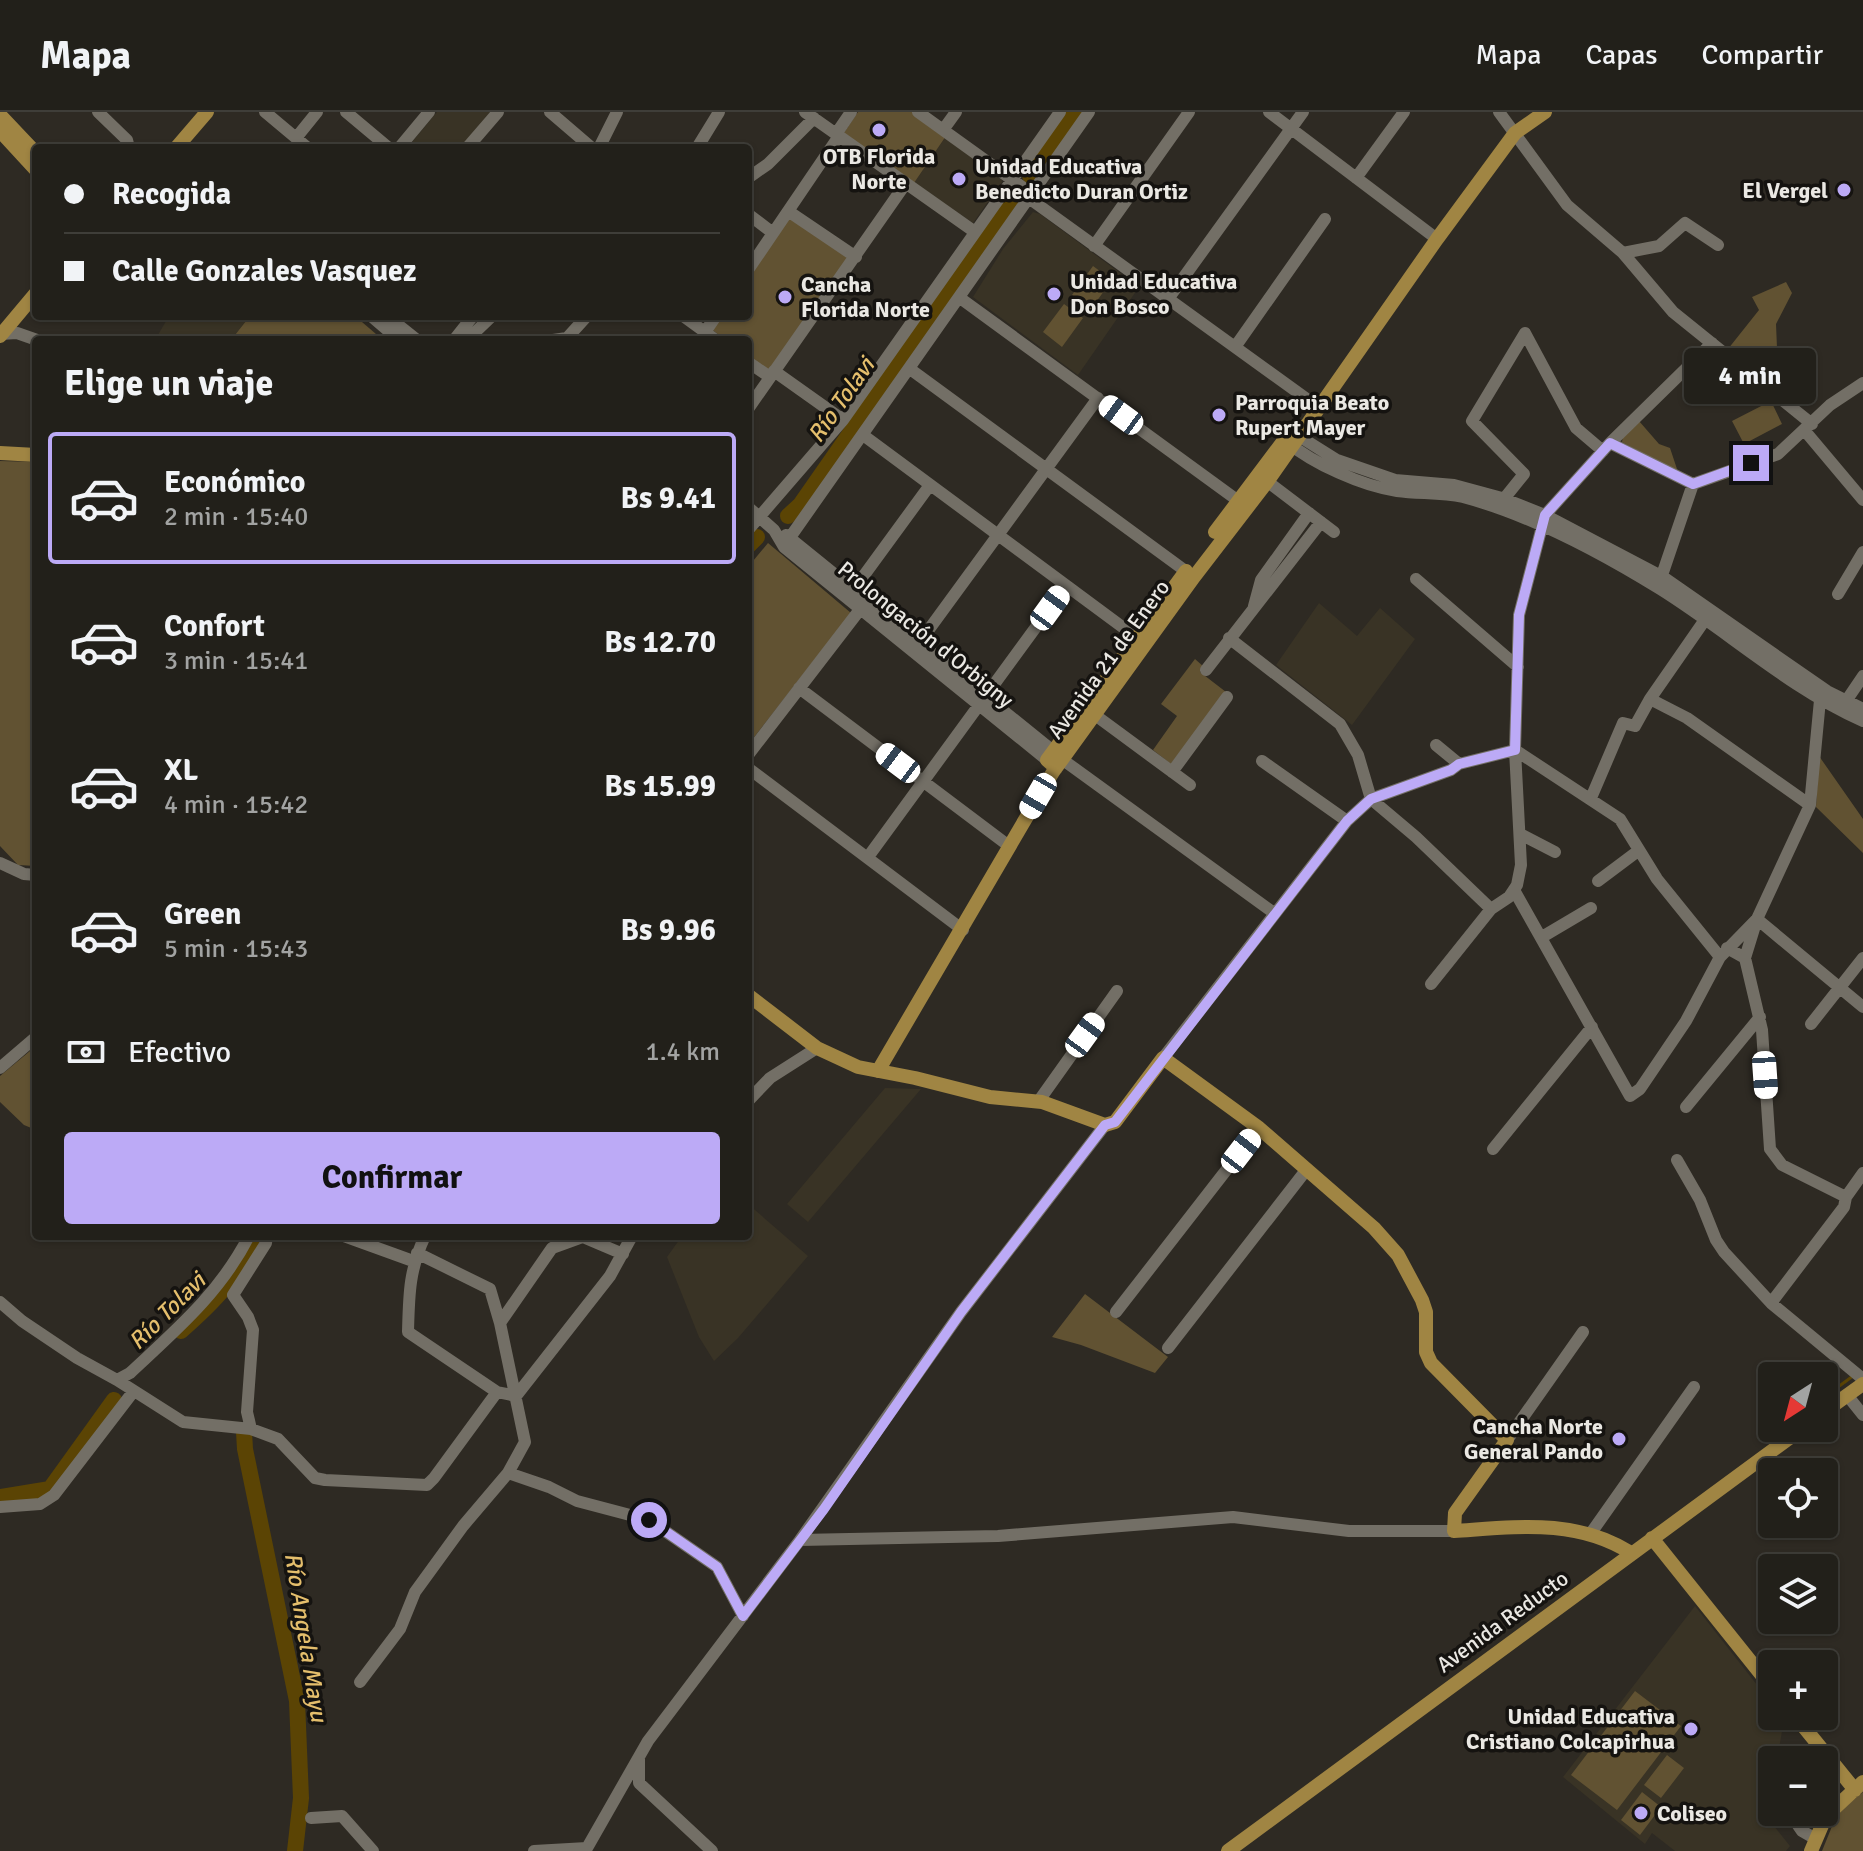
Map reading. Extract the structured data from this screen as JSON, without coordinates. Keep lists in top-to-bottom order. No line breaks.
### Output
{"streets":{"main road":["Avenida 21 de Enero","Avenida Reducto"],"street":["Prolongación d'Orbigny"]},"crossings":[["Prolongación d'Orbigny","Avenida 21 de Enero"]],"water":["Río Tolavi","Río Angela Mayu"],"places":["OTB Florida Norte","Unidad Educativa Benedicto Duran Ortiz","El Vergel","Unidad Educativa Don Bosco","Cancha Florida Norte","Parroquia Beato Rupert Mayer","Cancha Norte General Pando","Unidad Educativa Cristiano Colcapirhua","Coliseo"],"north":"bottom left","page":{"header":"Mapa","nav":["Mapa","Capas","Compartir"],"banner":["Recogida","Calle Gonzales Vasquez"],"heading":"Elige un viaje","bubble":"4 min","list":[{"name":"Económico","note":"2 min · 15:40","value":"Bs 9.41"},{"name":"Confort","note":"3 min · 15:41","value":"Bs 12.70"},{"name":"XL","note":"4 min · 15:42","value":"Bs 15.99"},{"name":"Green","note":"5 min · 15:43","value":"Bs 9.96"}],"pay":["Efectivo","1.4 km"],"buttons":"Confirmar","map_buttons":["+","−"]}}
